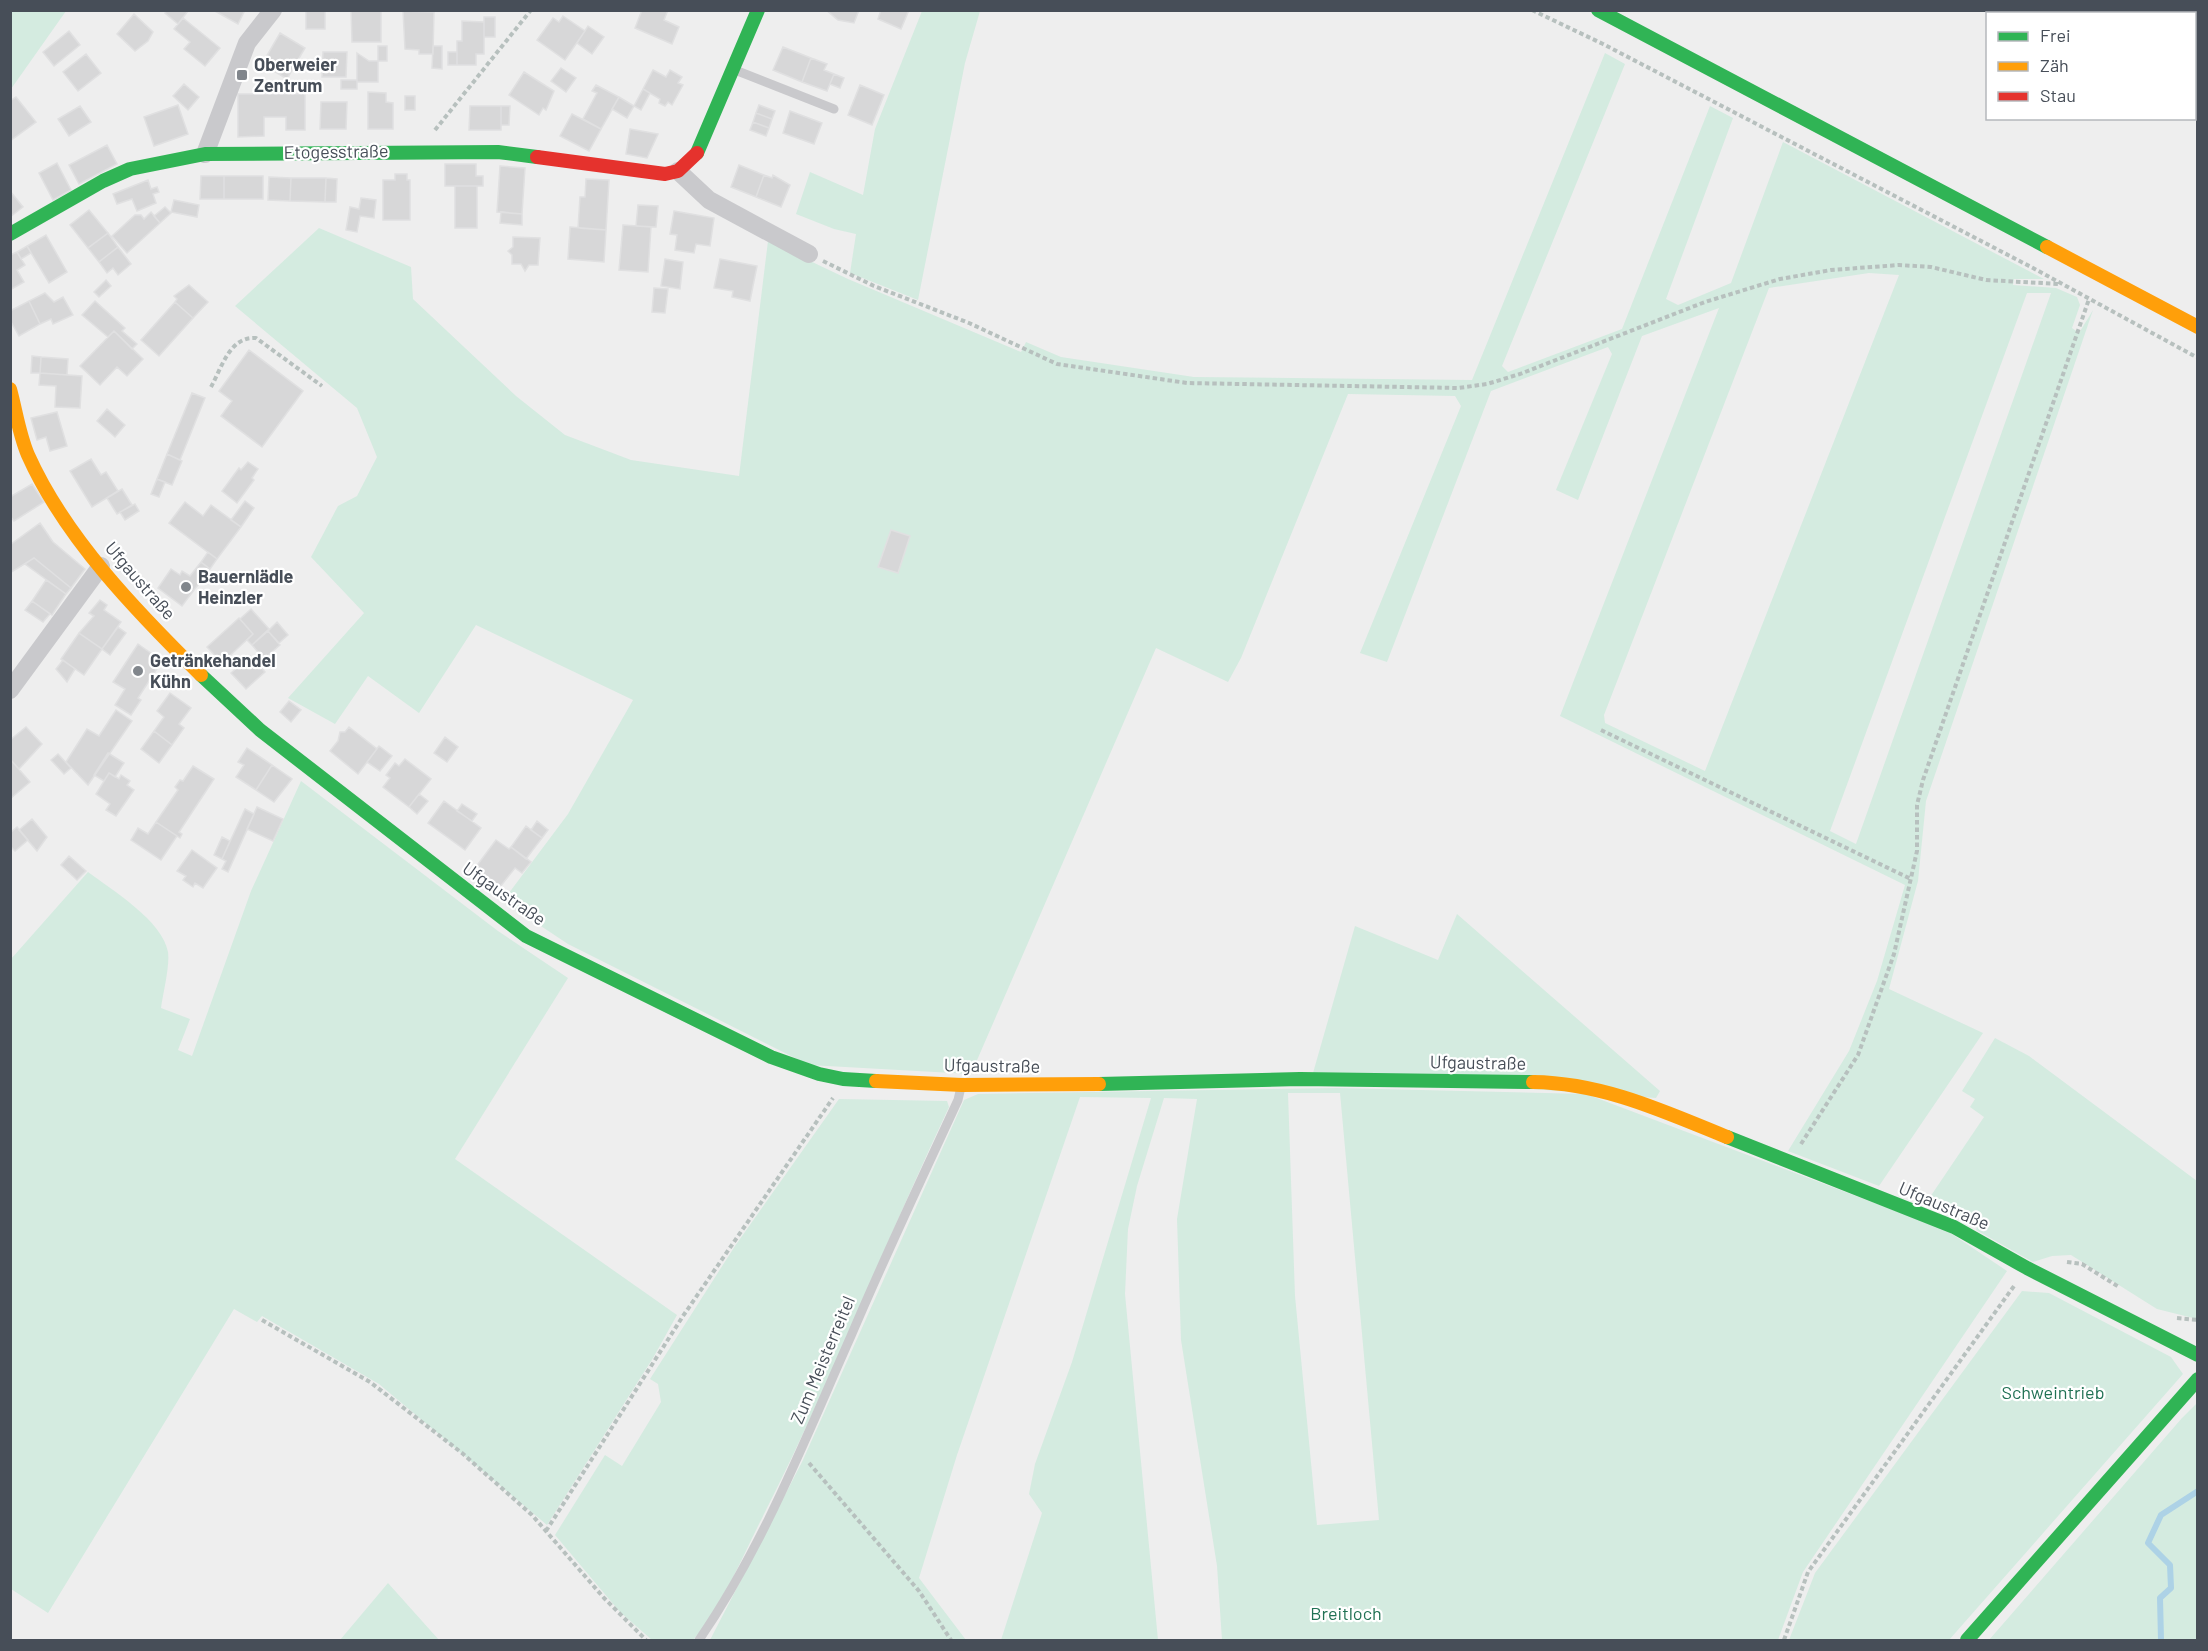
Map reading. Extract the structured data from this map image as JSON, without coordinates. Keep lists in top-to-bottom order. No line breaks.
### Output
{"streets":{"street":["Etogesstraße","Ufgaustraße"],"lane":["Zum Meisterreitel"]},"crossings":[["Ufgaustraße","Zum Meisterreitel"]],"parks":["Schweintrieb","Breitloch"],"places":{"transit":["Oberweier Zentrum"],"other":["Bauernlädle Heinzler","Getränkehandel Kühn"]},"legend":["Frei","Zäh","Stau"]}
